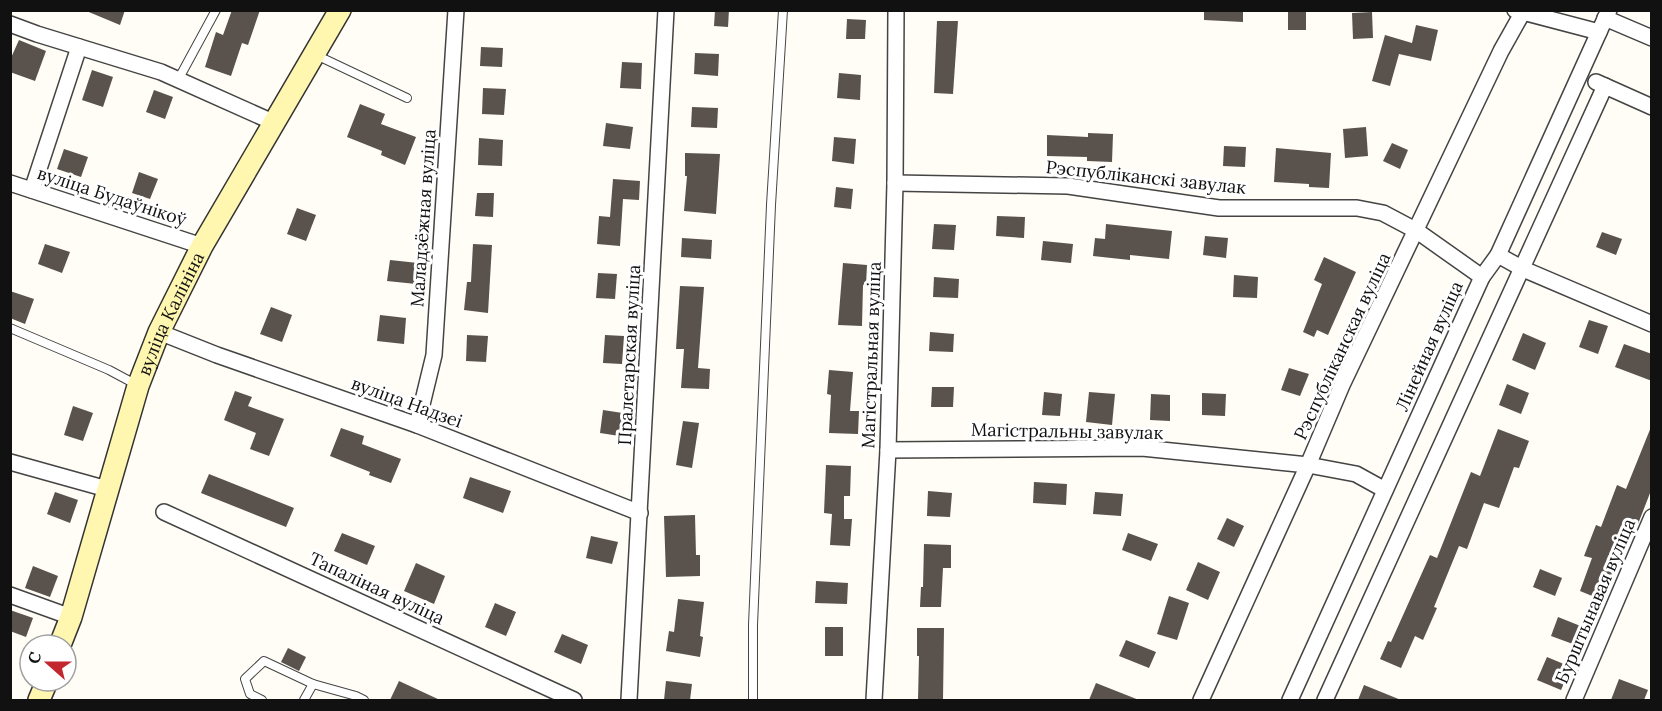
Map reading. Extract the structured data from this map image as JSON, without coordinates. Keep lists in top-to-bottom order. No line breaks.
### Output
{"streets":{"main road":["вуліца Калініна"],"street":["Рэспубліканскі завулак","вуліца Будаўнікоў","Маладзёжная вуліца","Рэспубліканская вуліца","Лінейная вуліца","Пралетарская вуліца","Магістральная вуліца","вуліца Надзеі","Магістральны завулак","Тапаліная вуліца","Бурштынавая вуліца"]},"crossings":[["Рэспубліканскі завулак","Рэспубліканская вуліца"],["Рэспубліканскі завулак","Лінейная вуліца"],["Рэспубліканскі завулак","Магістральная вуліца"],["вуліца Будаўнікоў","вуліца Калініна"],["Маладзёжная вуліца","вуліца Надзеі"],["вуліца Калініна","вуліца Надзеі"],["Рэспубліканская вуліца","Магістральны завулак"],["Лінейная вуліца","Магістральны завулак"],["Пралетарская вуліца","вуліца Надзеі"],["Магістральная вуліца","Магістральны завулак"]],"north":"left"}
